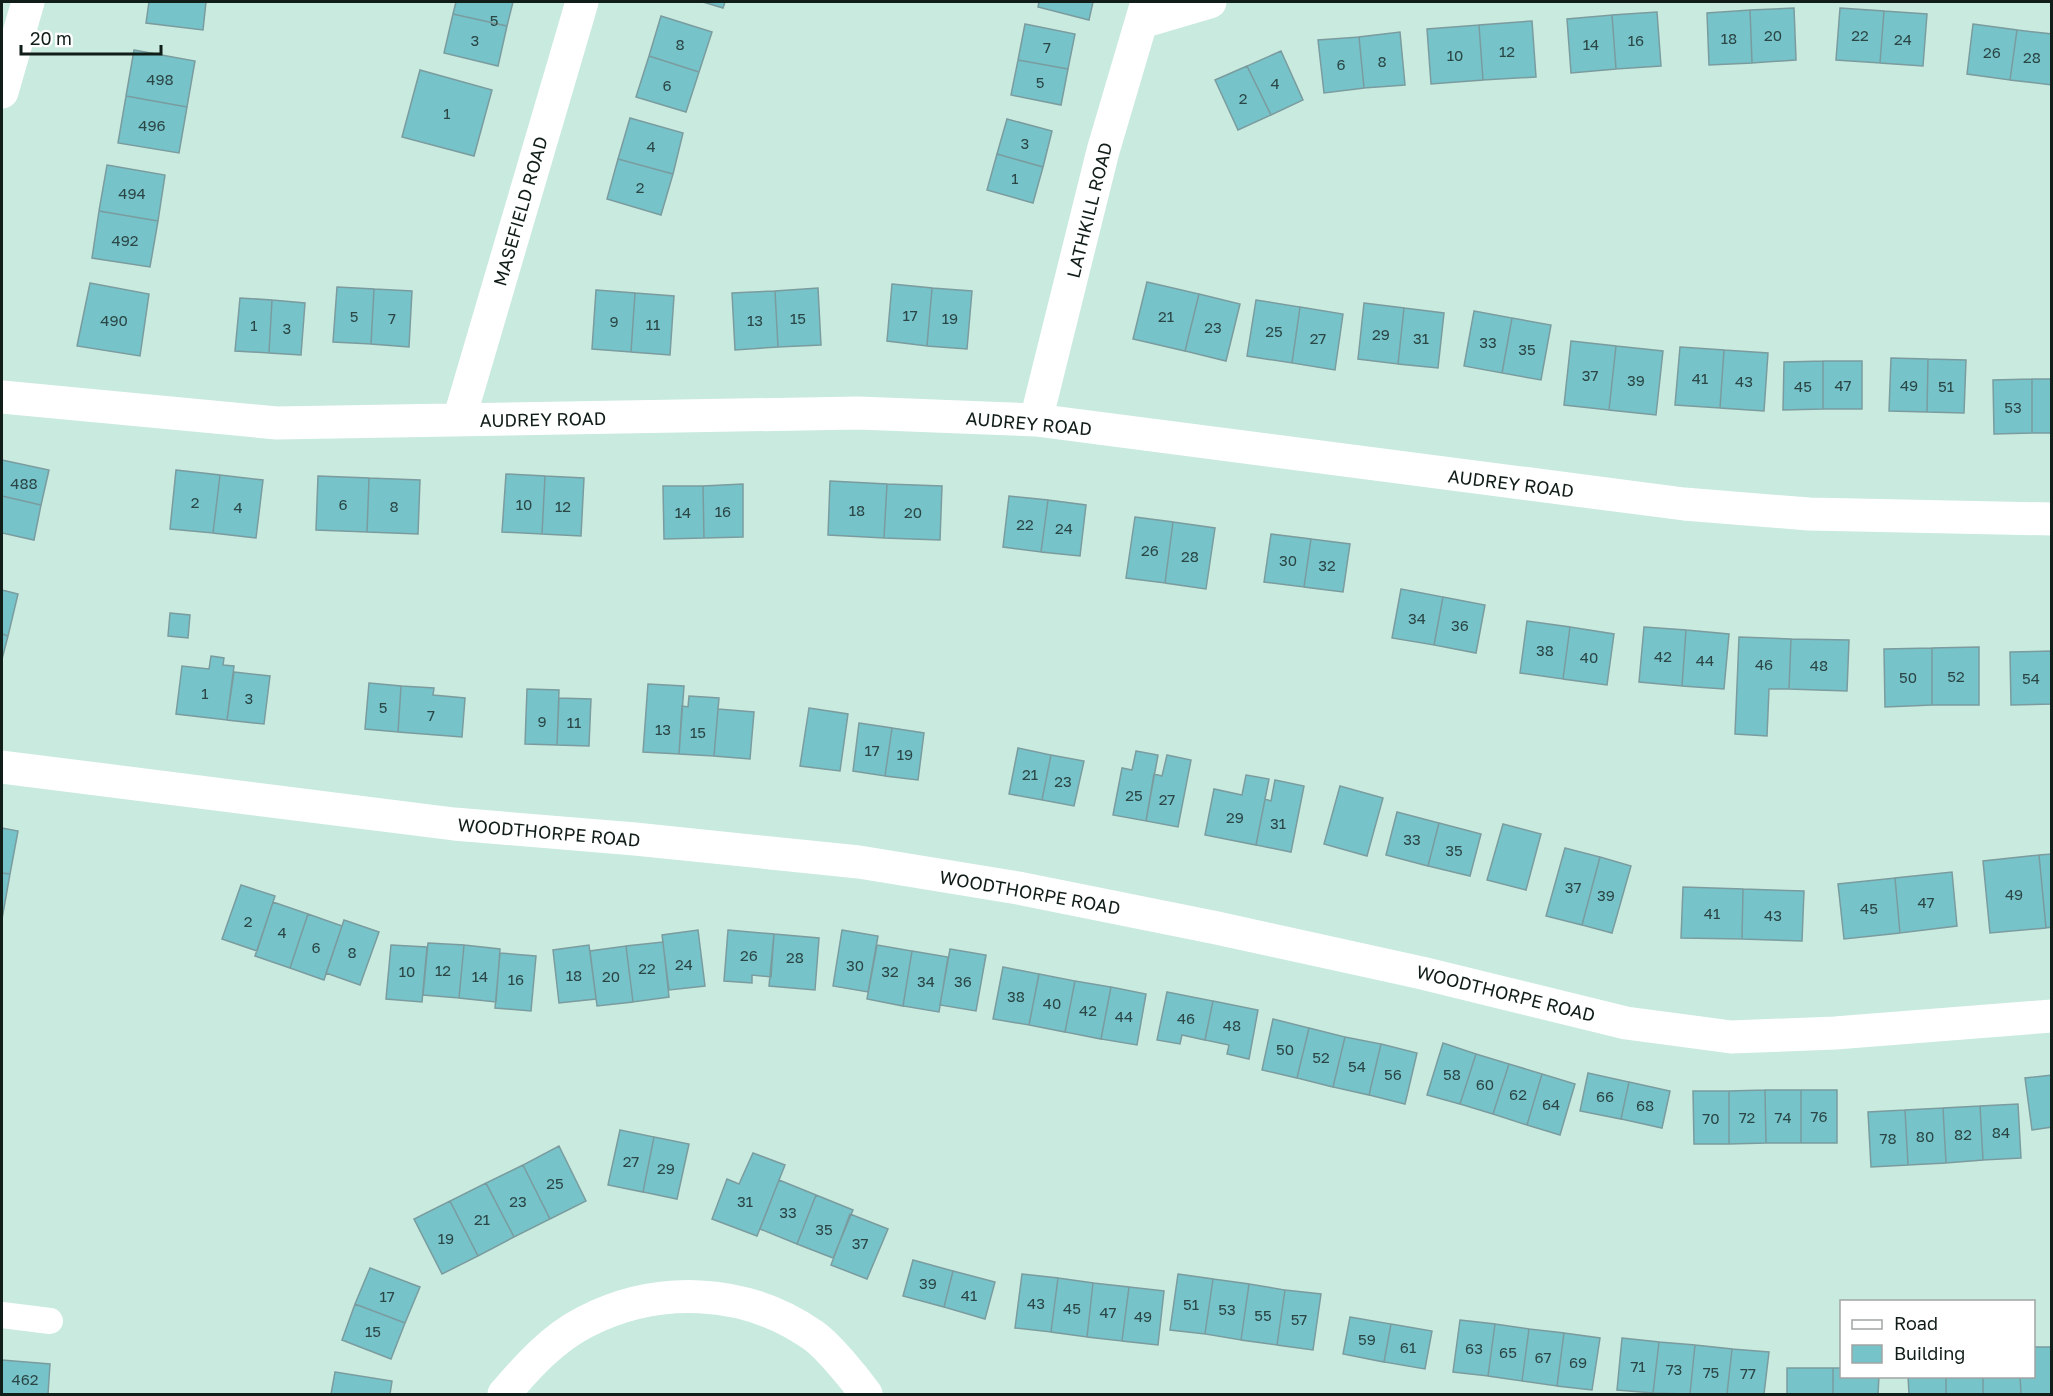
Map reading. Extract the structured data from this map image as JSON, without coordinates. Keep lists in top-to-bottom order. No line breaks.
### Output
{"streets":{"street":["LATHKILL ROAD","MASEFIELD ROAD","AUDREY ROAD","WOODTHORPE ROAD"]},"crossings":[["LATHKILL ROAD","AUDREY ROAD"],["MASEFIELD ROAD","AUDREY ROAD"]],"house_numbers":["5","20","22","18","24","3","16","8","14","7","12","26","10","28","8","6","498","5","4","6","2","1","496","3","4","1","2","494","492","17","5","21","7","15","19","490","13","9","11","1","23","3","25","29","27","31","33","35","37","41","39","43","47","49","45","51","53","488","2","6","10","8","12","4","18","16","14","20","22","24","26","28","30","32","34","36","38","42","40","44","46","48","52","50","54","1","3","5","7","9","11","13","15","17","19","21","23","25","27","29","31","33","35","37","49","39","47","45","41","43","2","4","6","8","26","28","24","30","22","12","10","32","18","14","20","16","34","36","38","40","42","44","46","48","50","52","54","56","58","60","62","66","64","68","76","72","74","70","84","82","80","78","27","29","25","23","31","33","21","35","19","37","39","41","17","43","51","45","53","47","55","49","57","15","59","61","63","65","67","69","71","73","75","77","462"],"legend":["Road","Building"],"scale_bar":"20 m"}
